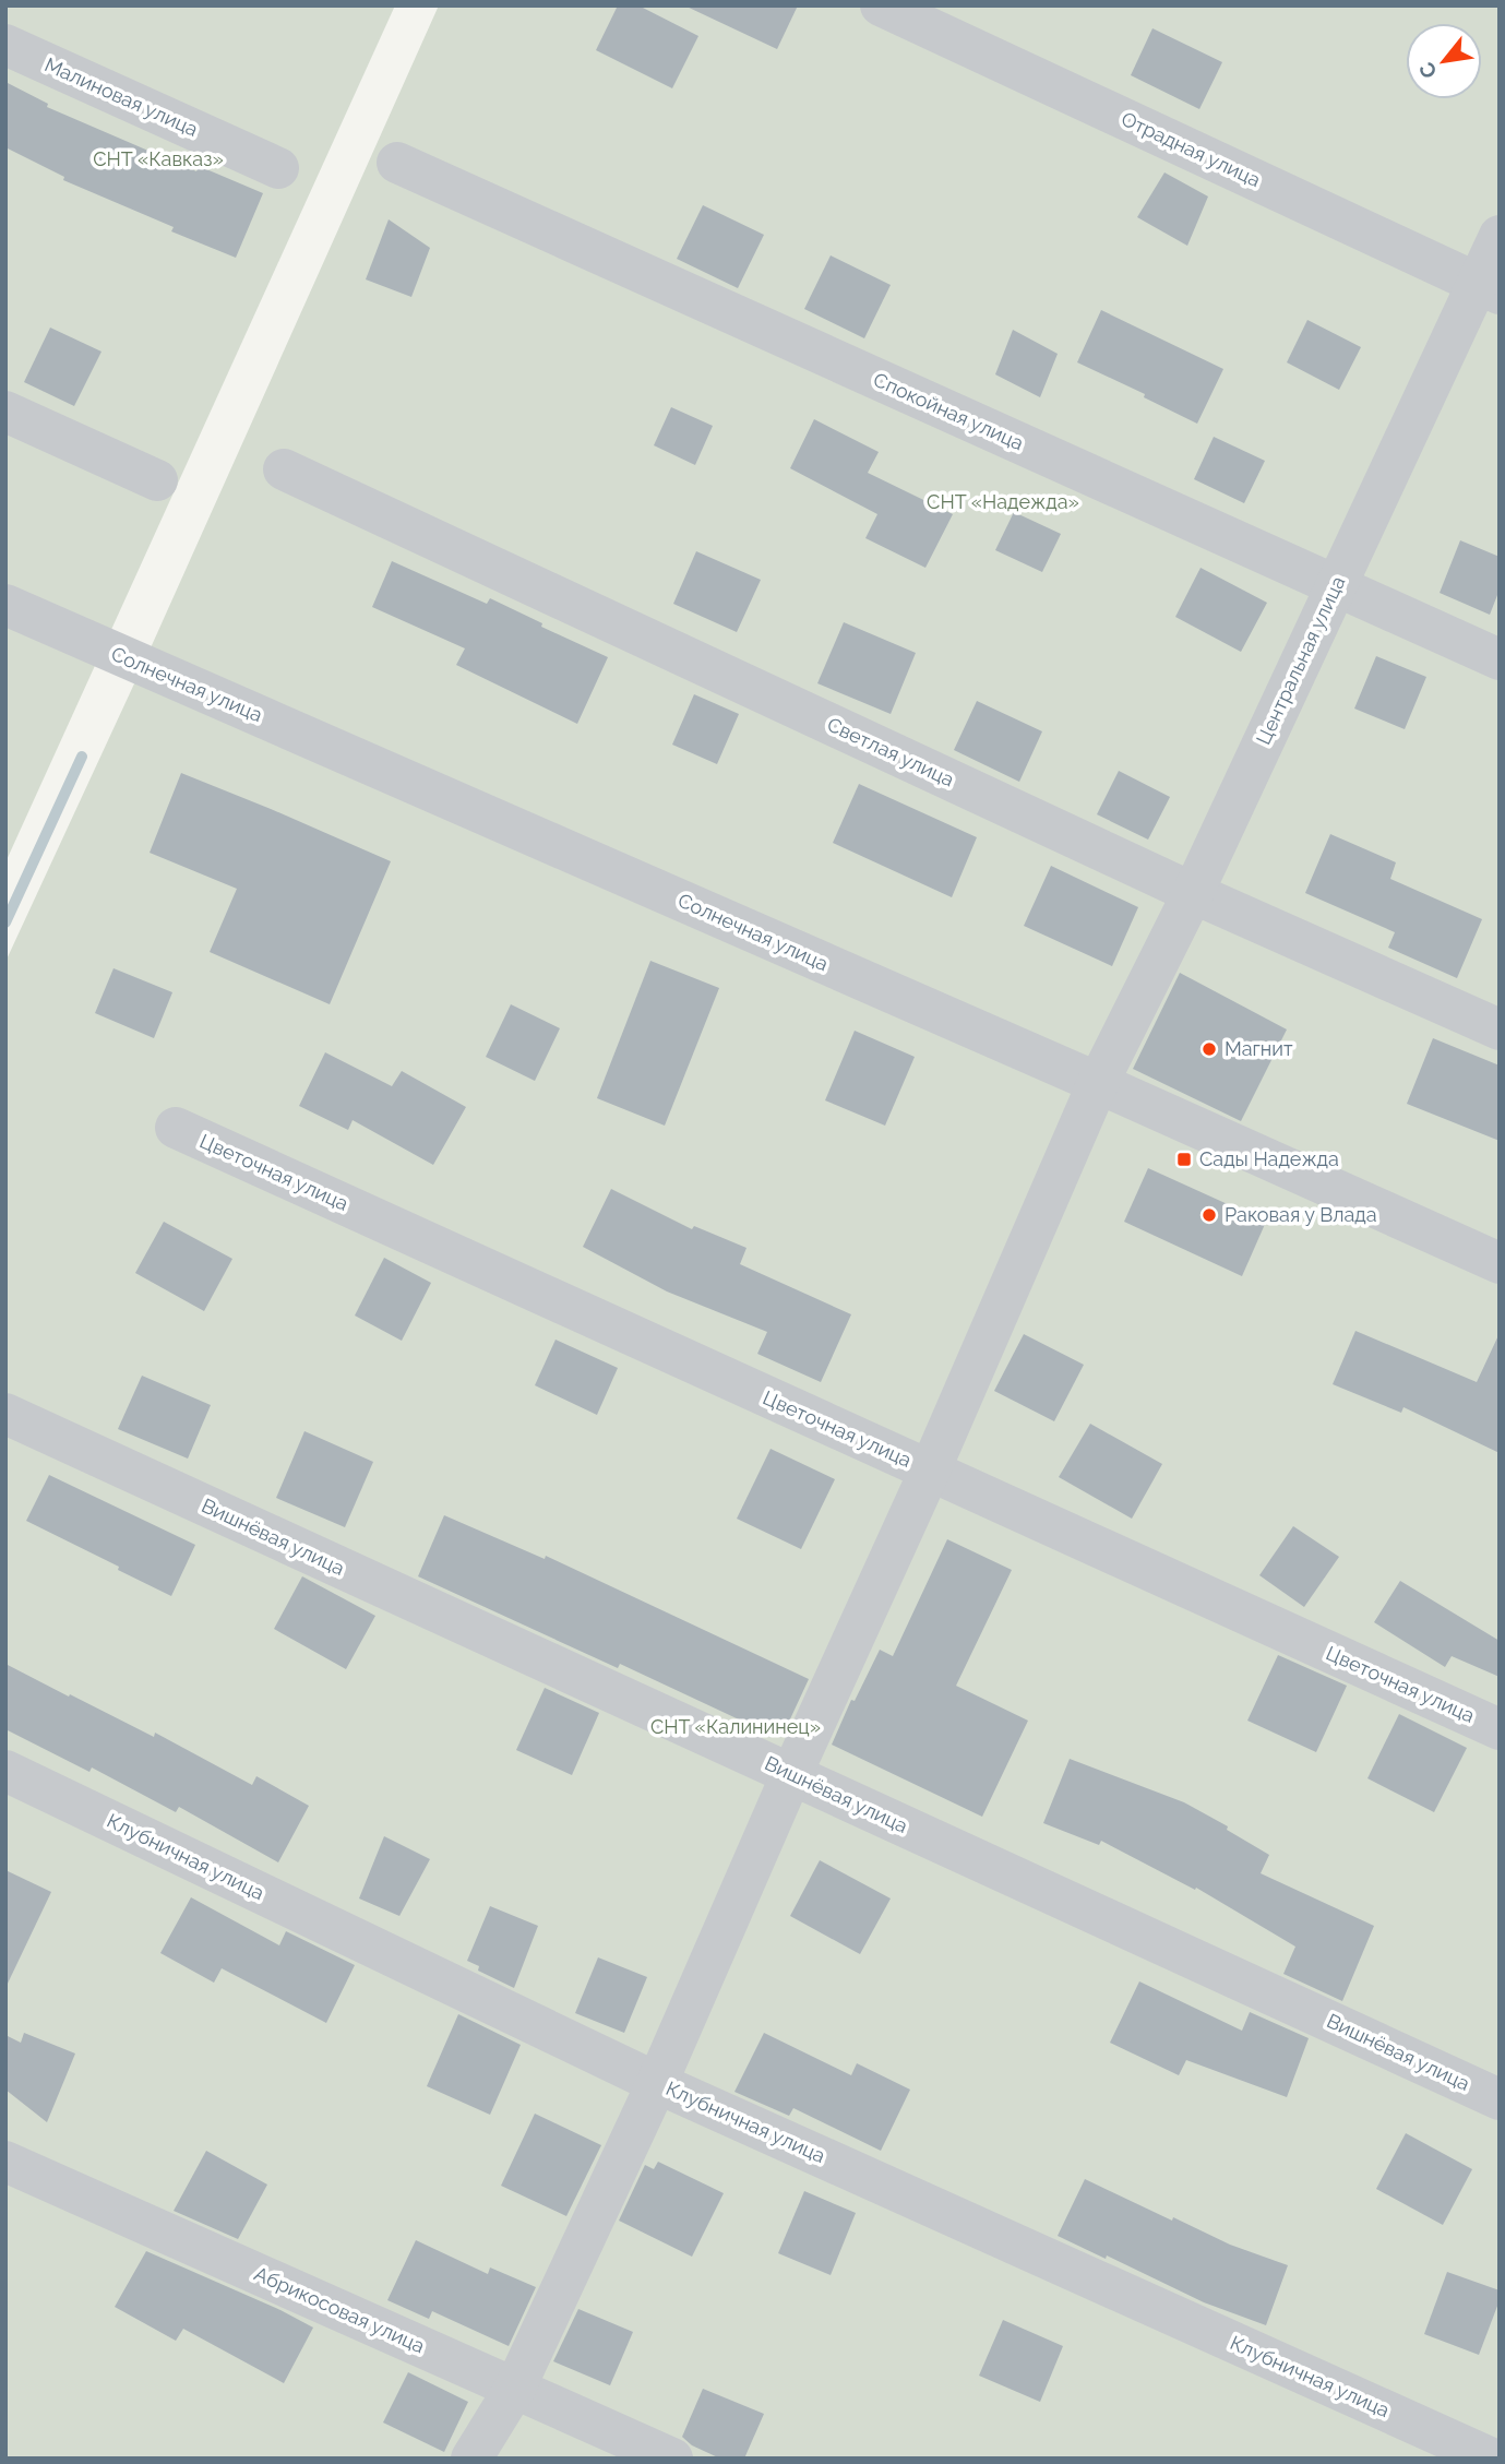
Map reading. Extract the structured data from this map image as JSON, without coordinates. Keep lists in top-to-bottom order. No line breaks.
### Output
{"streets":{"street":["Малиновая улица","Отрадная улица","Спокойная улица","Центральная улица","Солнечная улица","Светлая улица","Цветочная улица","Вишнёвая улица","Клубничная улица","Абрикосовая улица"]},"crossings":[["Отрадная улица","Центральная улица"],["Спокойная улица","Центральная улица"],["Центральная улица","Солнечная улица"],["Центральная улица","Светлая улица"],["Центральная улица","Цветочная улица"],["Центральная улица","Вишнёвая улица"],["Центральная улица","Клубничная улица"],["Центральная улица","Абрикосовая улица"]],"parks":["СНТ «Кавказ»","СНТ «Надежда»","СНТ «Калининец»"],"places":{"other":["Магнит","Раковая у Влада"],"transit":["Сады Надежда"]},"north":"bottom left"}
